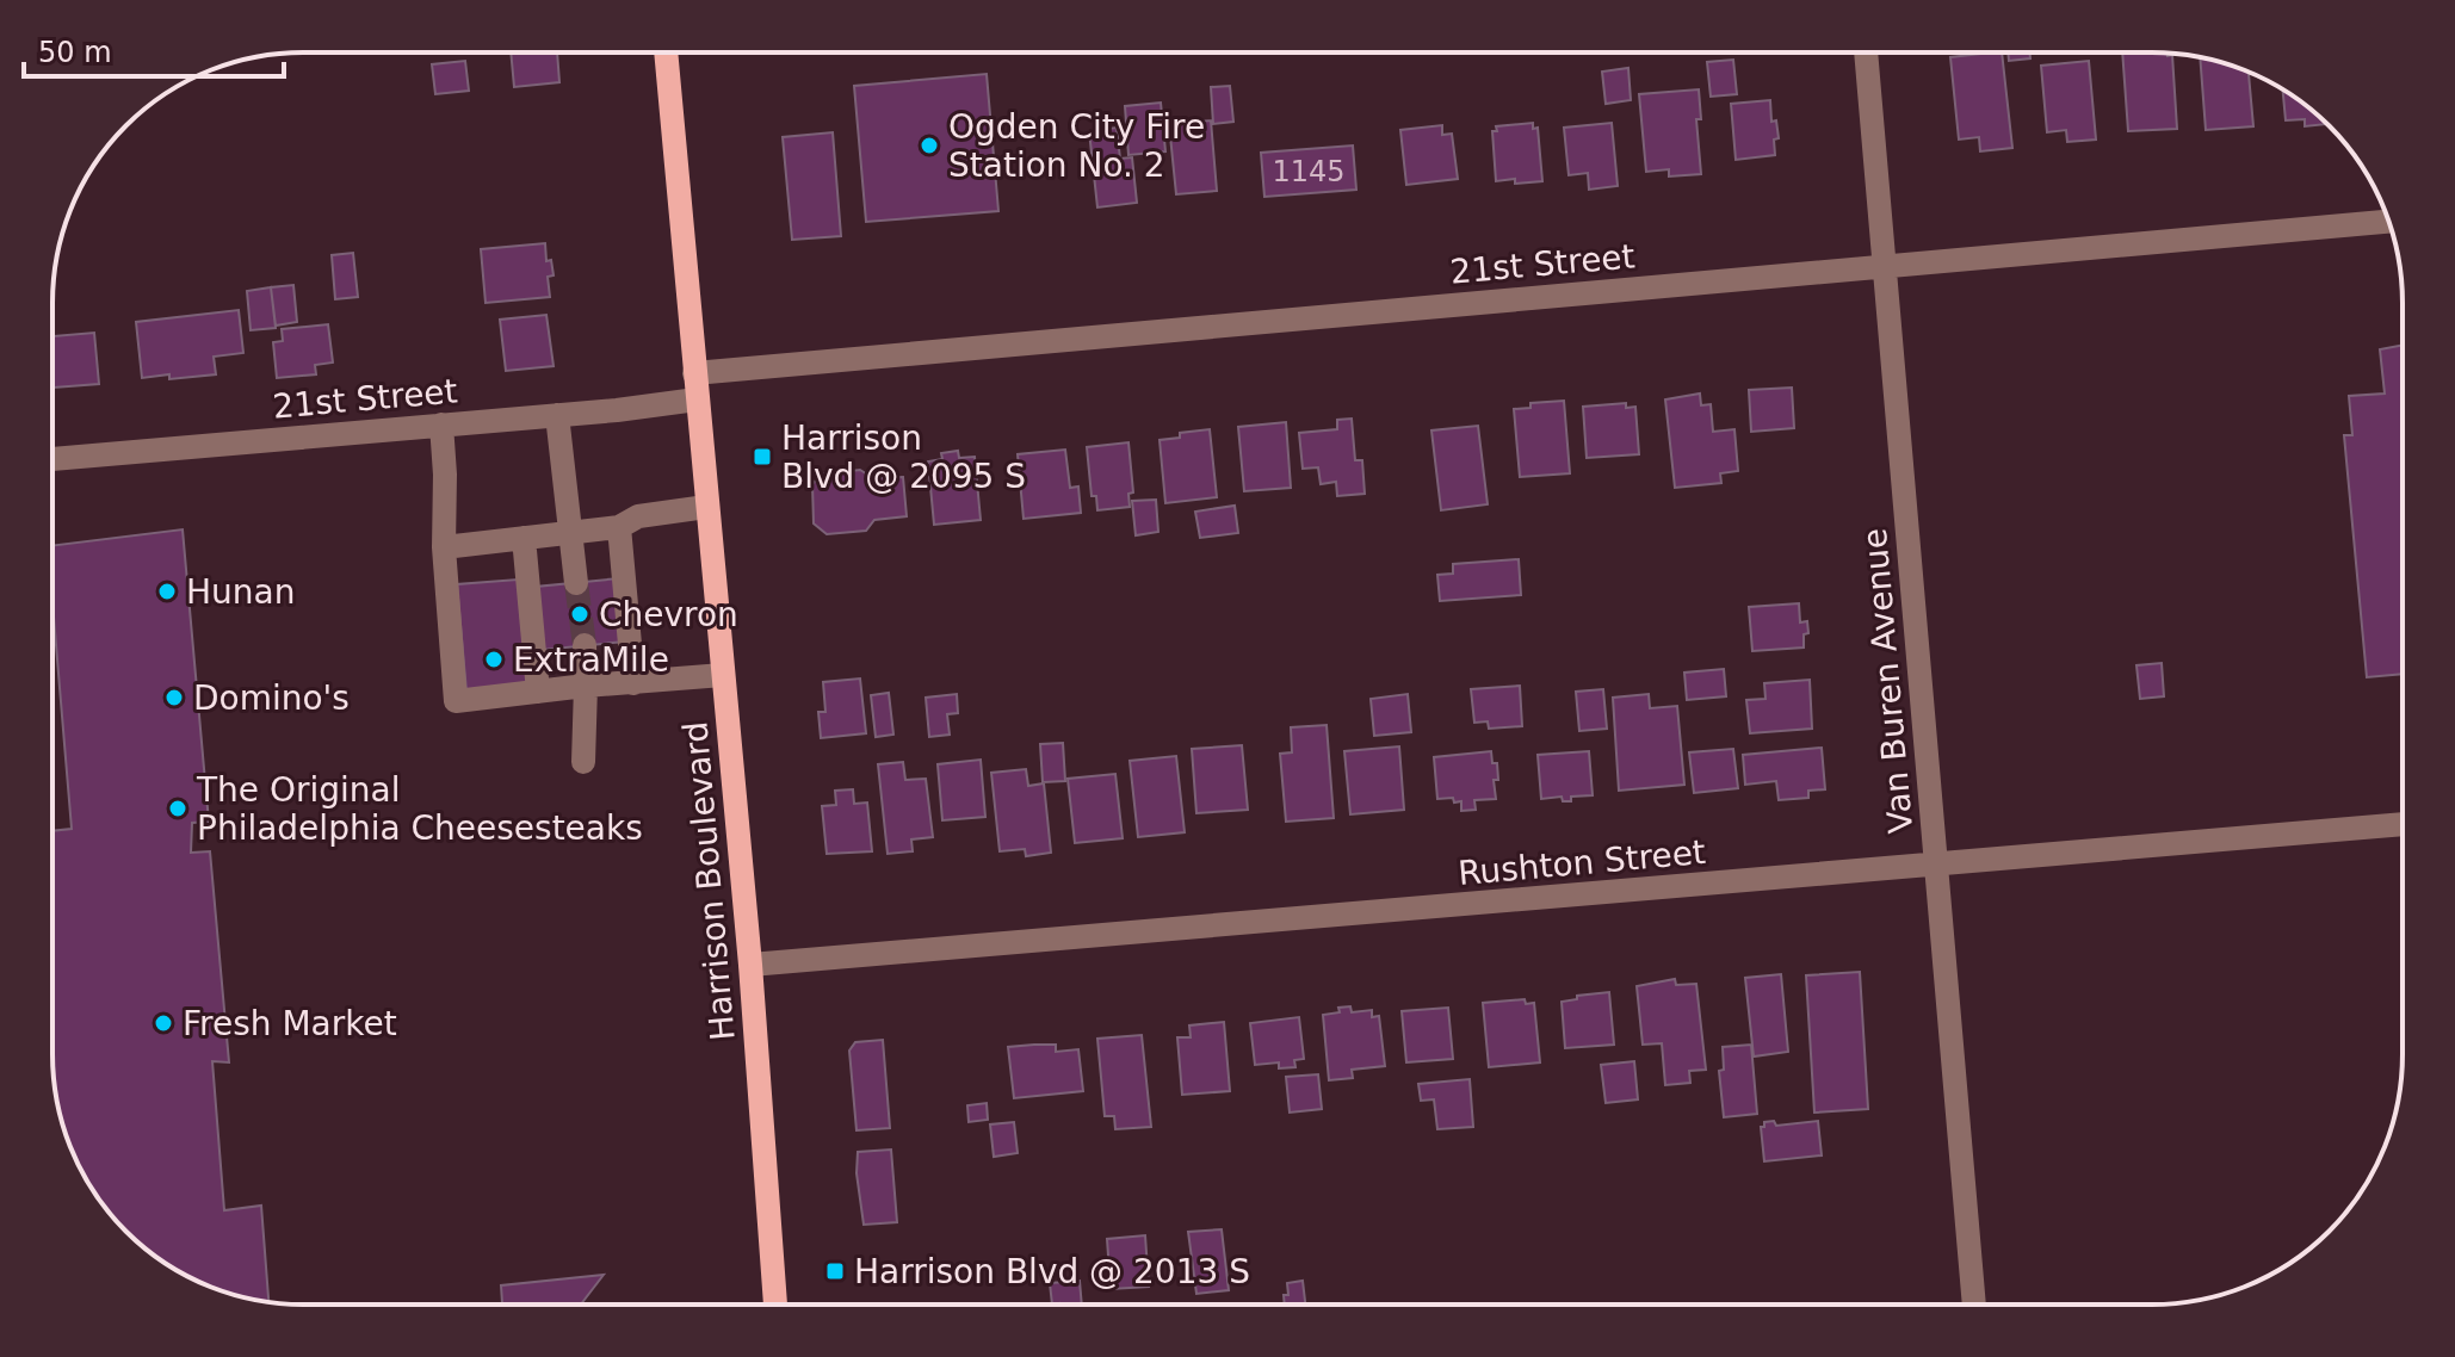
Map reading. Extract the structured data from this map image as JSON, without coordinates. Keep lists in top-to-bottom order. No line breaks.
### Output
{"streets":{"main road":["Harrison Boulevard"],"street":["21st Street","Van Buren Avenue","Rushton Street"]},"crossings":[["21st Street","Van Buren Avenue"],["21st Street","Harrison Boulevard"],["Van Buren Avenue","Rushton Street"],["Rushton Street","Harrison Boulevard"]],"places":{"other":["Ogden City Fire Station No. 2","Hunan","Chevron","ExtraMile","Domino's","The Original Philadelphia Cheesesteaks","Fresh Market"],"transit":["Harrison Blvd @ 2095 S","Harrison Blvd @ 2013 S"]},"house_numbers":["1145"],"scale_bar":"50 m"}
